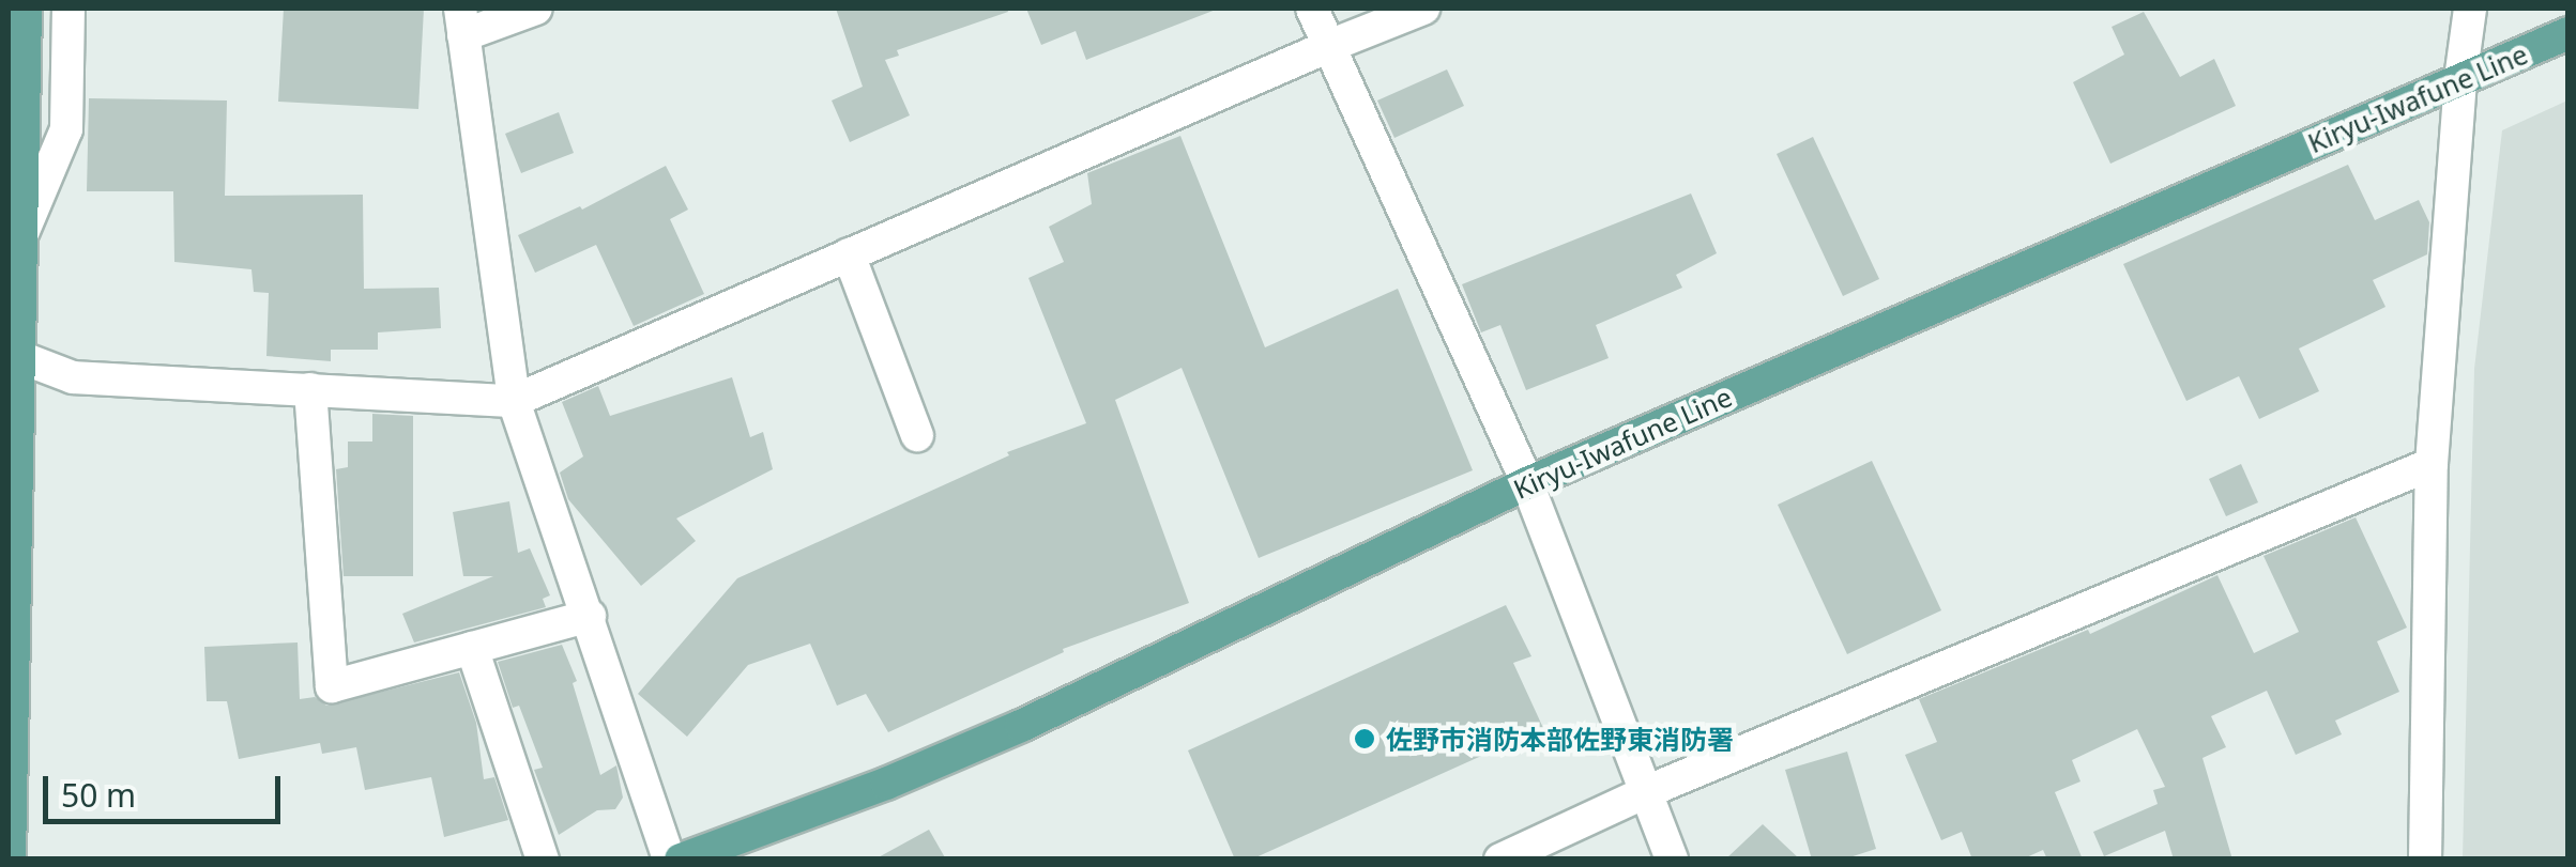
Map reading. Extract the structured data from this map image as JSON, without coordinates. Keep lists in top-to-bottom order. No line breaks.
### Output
{"streets":{"main road":["Kiryu-Iwafune Line"]},"places":["佐野市消防本部佐野東消防署"],"scale_bar":"50 m"}
